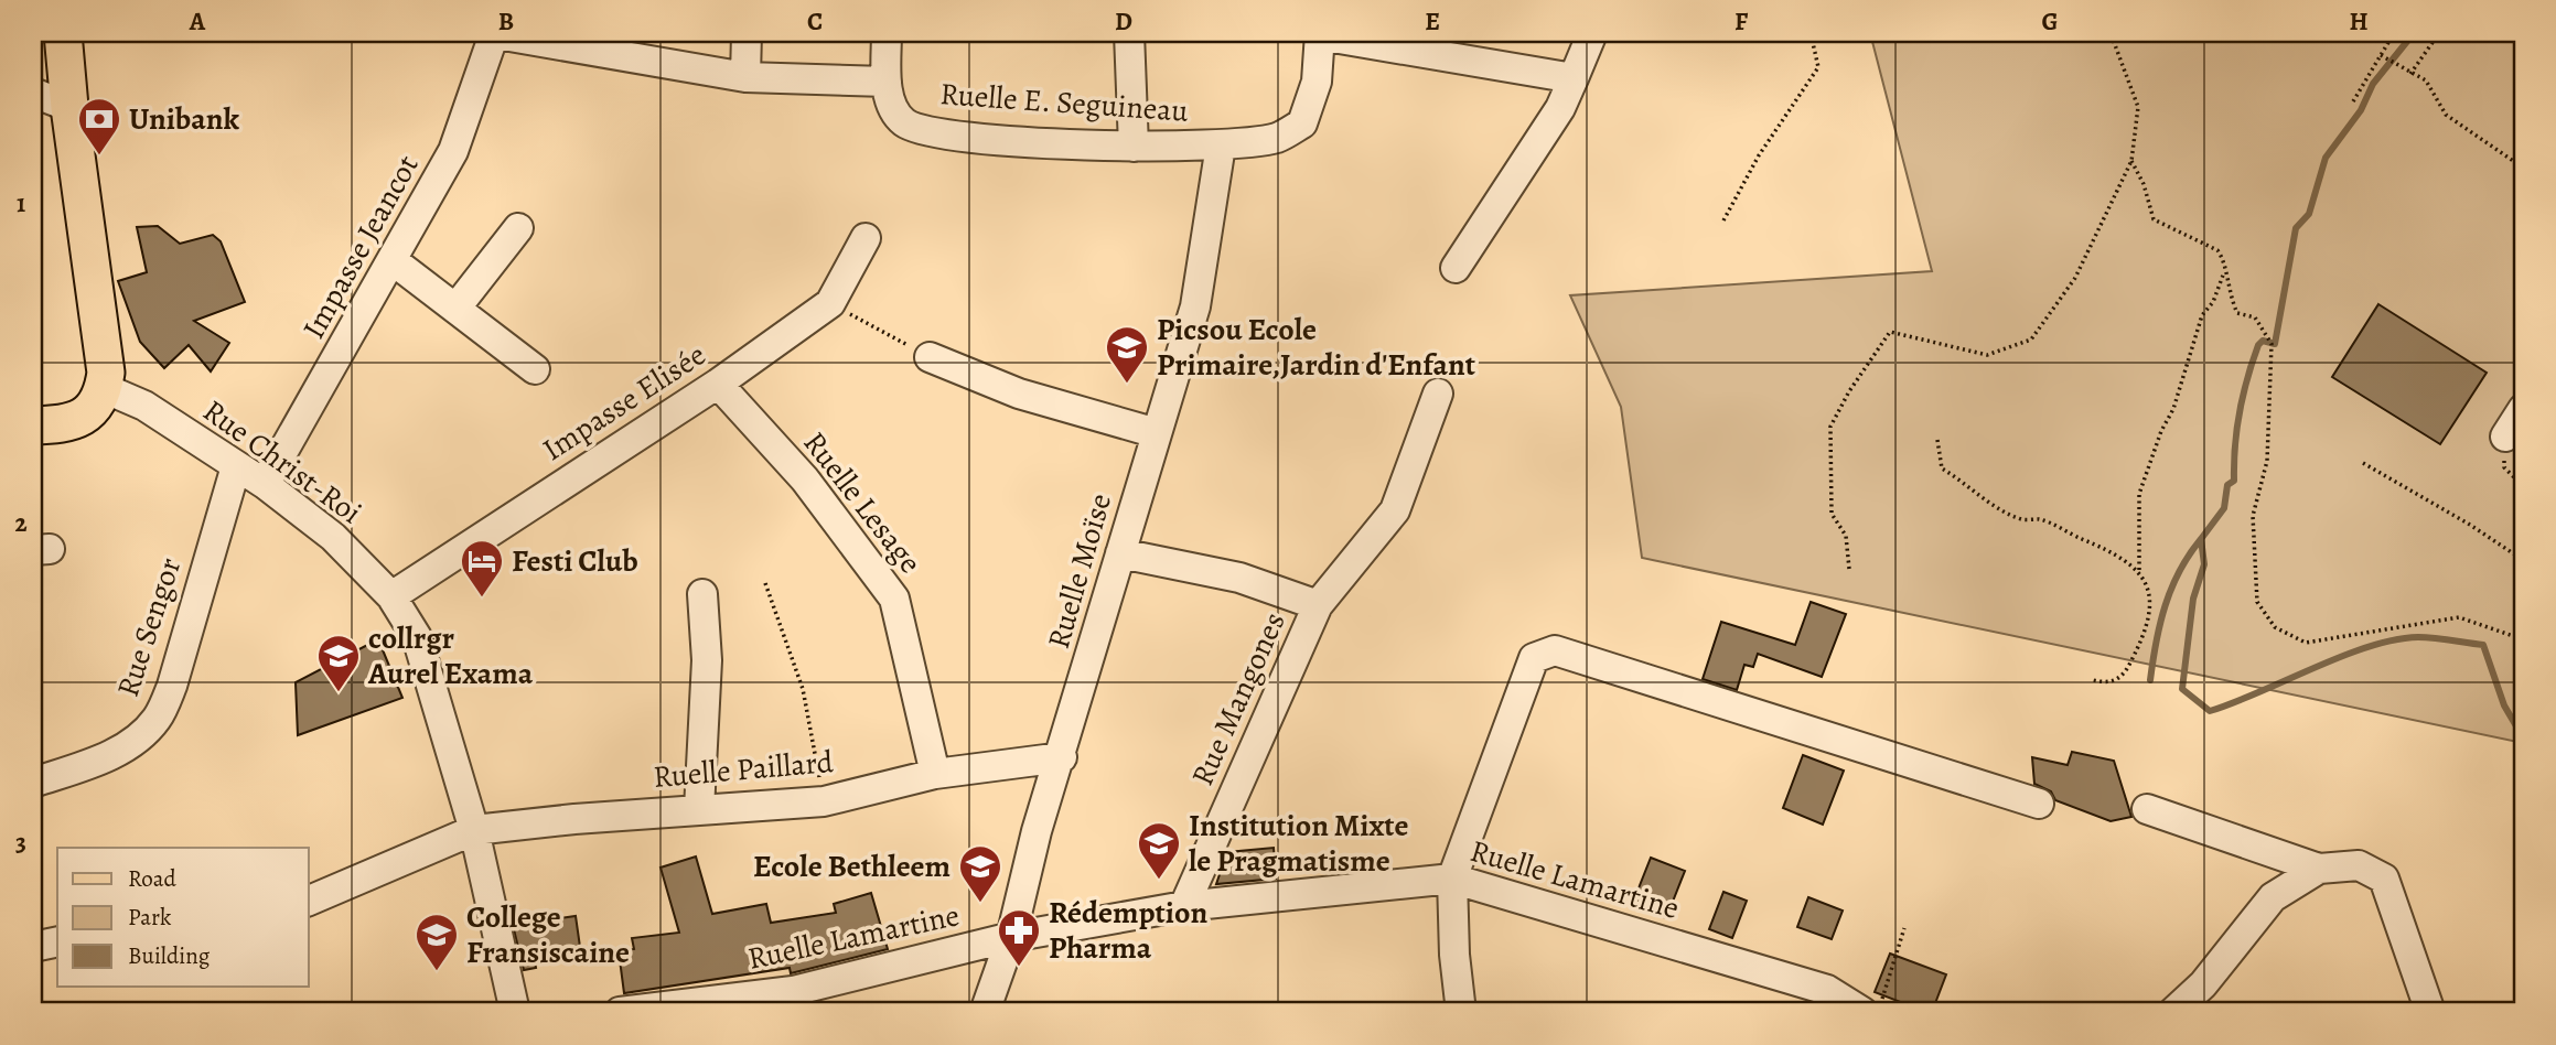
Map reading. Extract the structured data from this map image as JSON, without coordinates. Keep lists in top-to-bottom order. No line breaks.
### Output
{"streets":{"street":["Ruelle E. Seguineau","Impasse Jeancot","Impasse Elisée","Rue Christ-Roi","Ruelle Lesage","Ruelle Moïse","Rue Sengor","Rue Mangones","Ruelle Paillard","Ruelle Lamartine"]},"crossings":[["Ruelle E. Seguineau","Ruelle Moïse"],["Impasse Jeancot","Rue Christ-Roi"],["Impasse Elisée","Rue Christ-Roi"],["Impasse Elisée","Ruelle Lesage"],["Rue Christ-Roi","Rue Sengor"],["Rue Christ-Roi","Ruelle Paillard"],["Ruelle Lesage","Ruelle Paillard"],["Ruelle Moïse","Rue Mangones"],["Ruelle Moïse","Ruelle Paillard"],["Ruelle Moïse","Ruelle Lamartine"],["Rue Mangones","Ruelle Lamartine"]],"places":{"bank":["Unibank"],"school or university":["Picsou Ecole Primaire,Jardin d'Enfant","collrgr Aurel Exama","Institution Mixte le Pragmatisme","Ecole Bethleem","College Fransiscaine"],"hotel":["Festi Club"],"pharmacy":["Rédemption Pharma"]},"legend":["Road","Park","Building"],"grid":{"columns":["A","B","C","D","E","F","G","H"],"rows":["1","2","3"]}}
